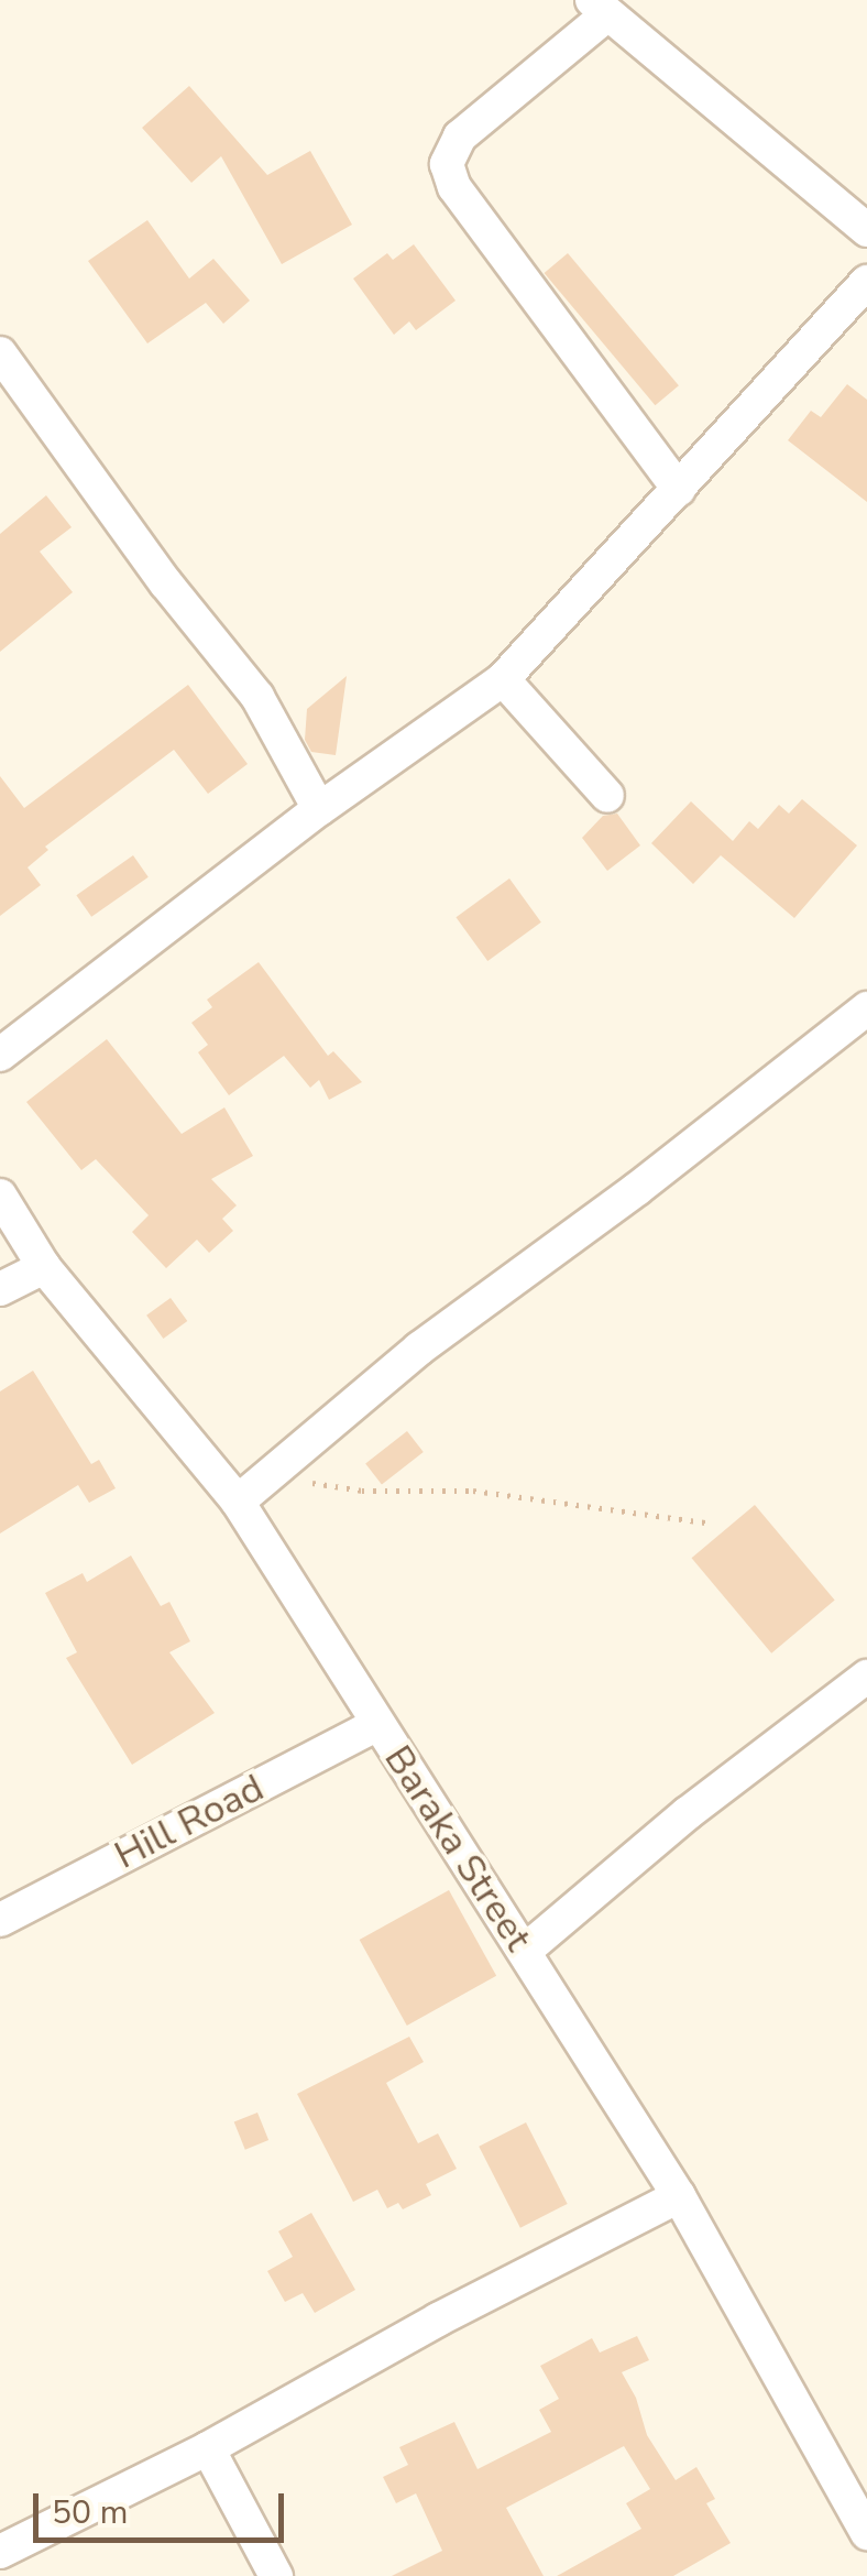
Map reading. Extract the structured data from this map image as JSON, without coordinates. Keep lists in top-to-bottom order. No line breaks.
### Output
{"streets":{"street":["Hill Road","Baraka Street"]},"crossings":[["Hill Road","Baraka Street"]],"scale_bar":"50 m"}
